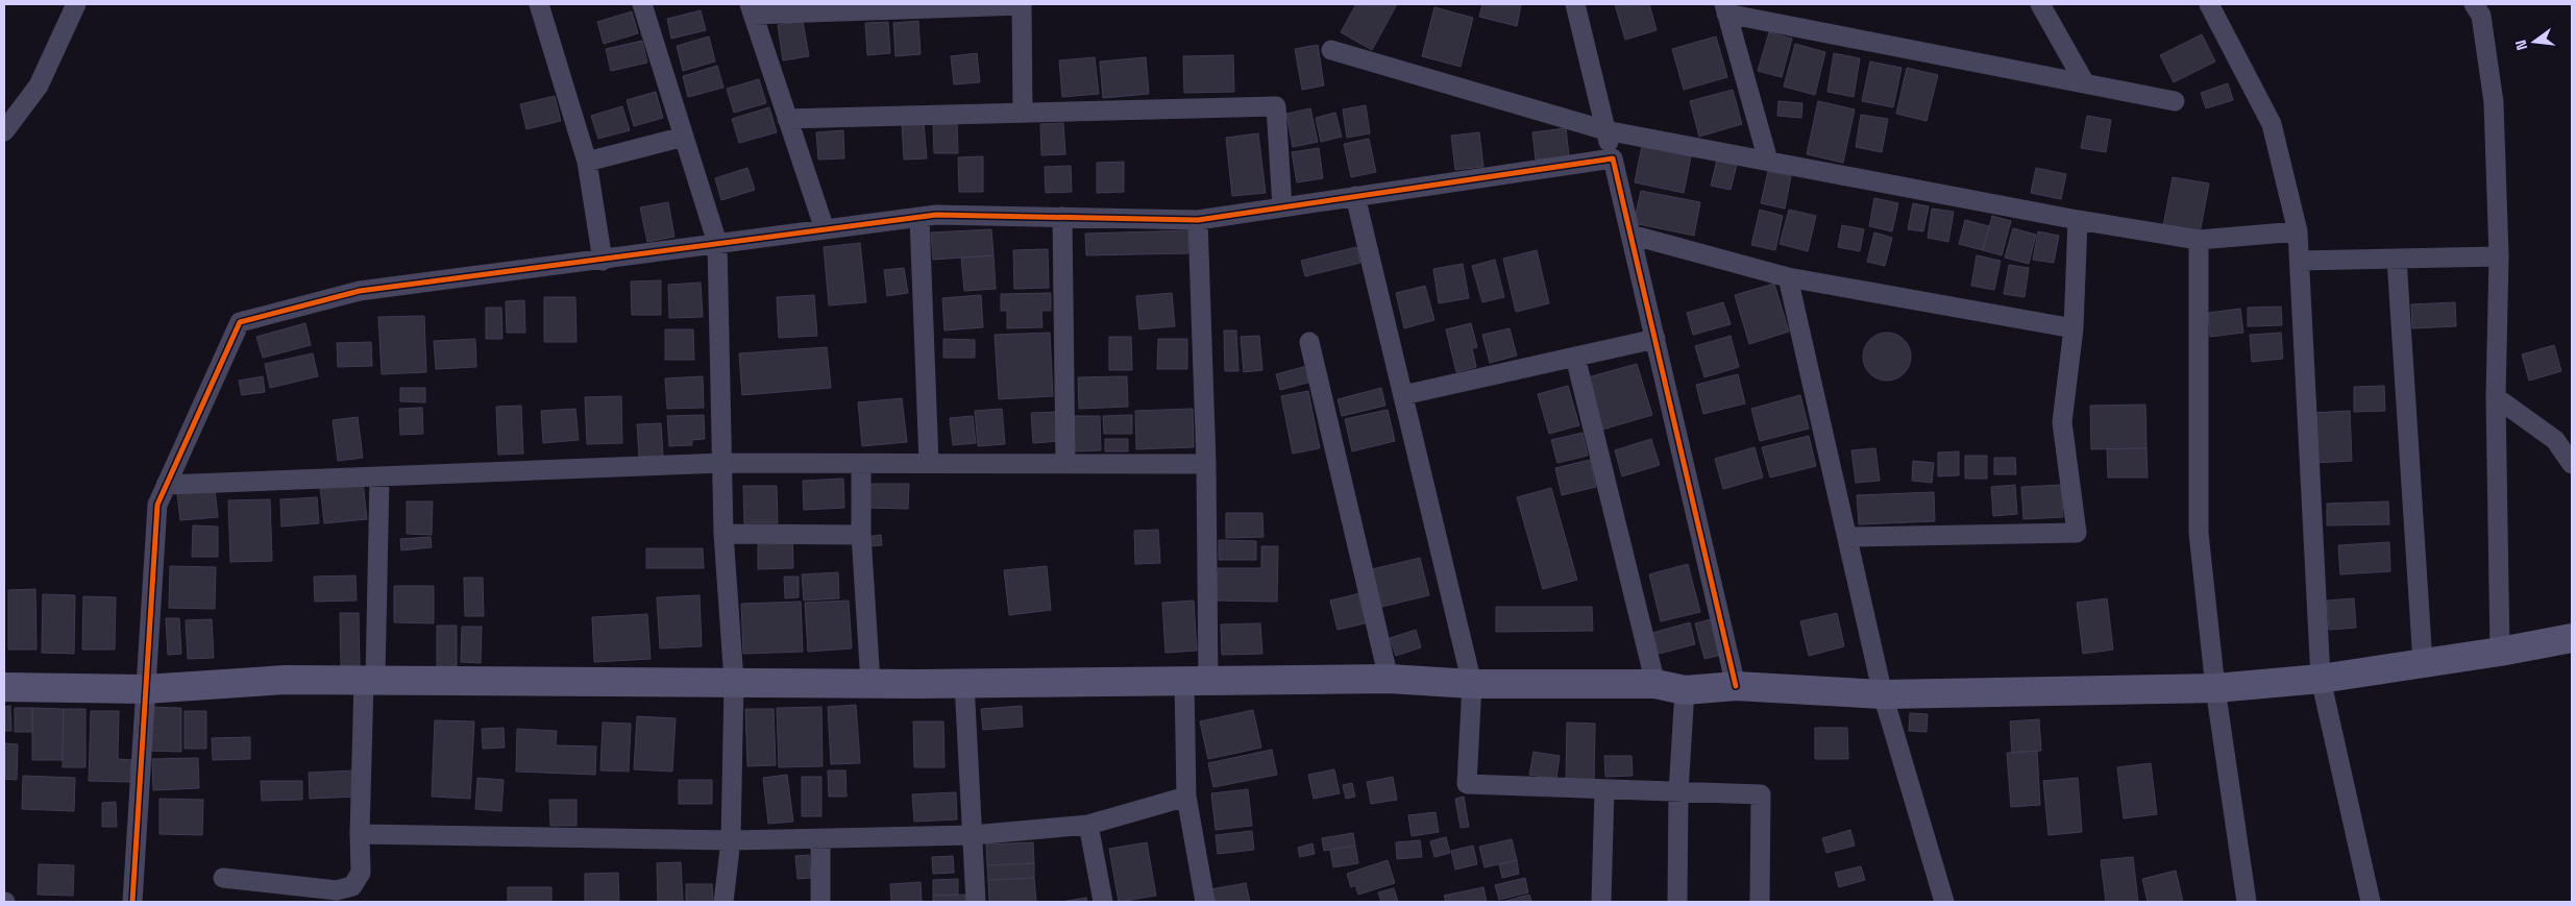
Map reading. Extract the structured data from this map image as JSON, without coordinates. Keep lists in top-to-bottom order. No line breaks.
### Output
{"north":"left"}
